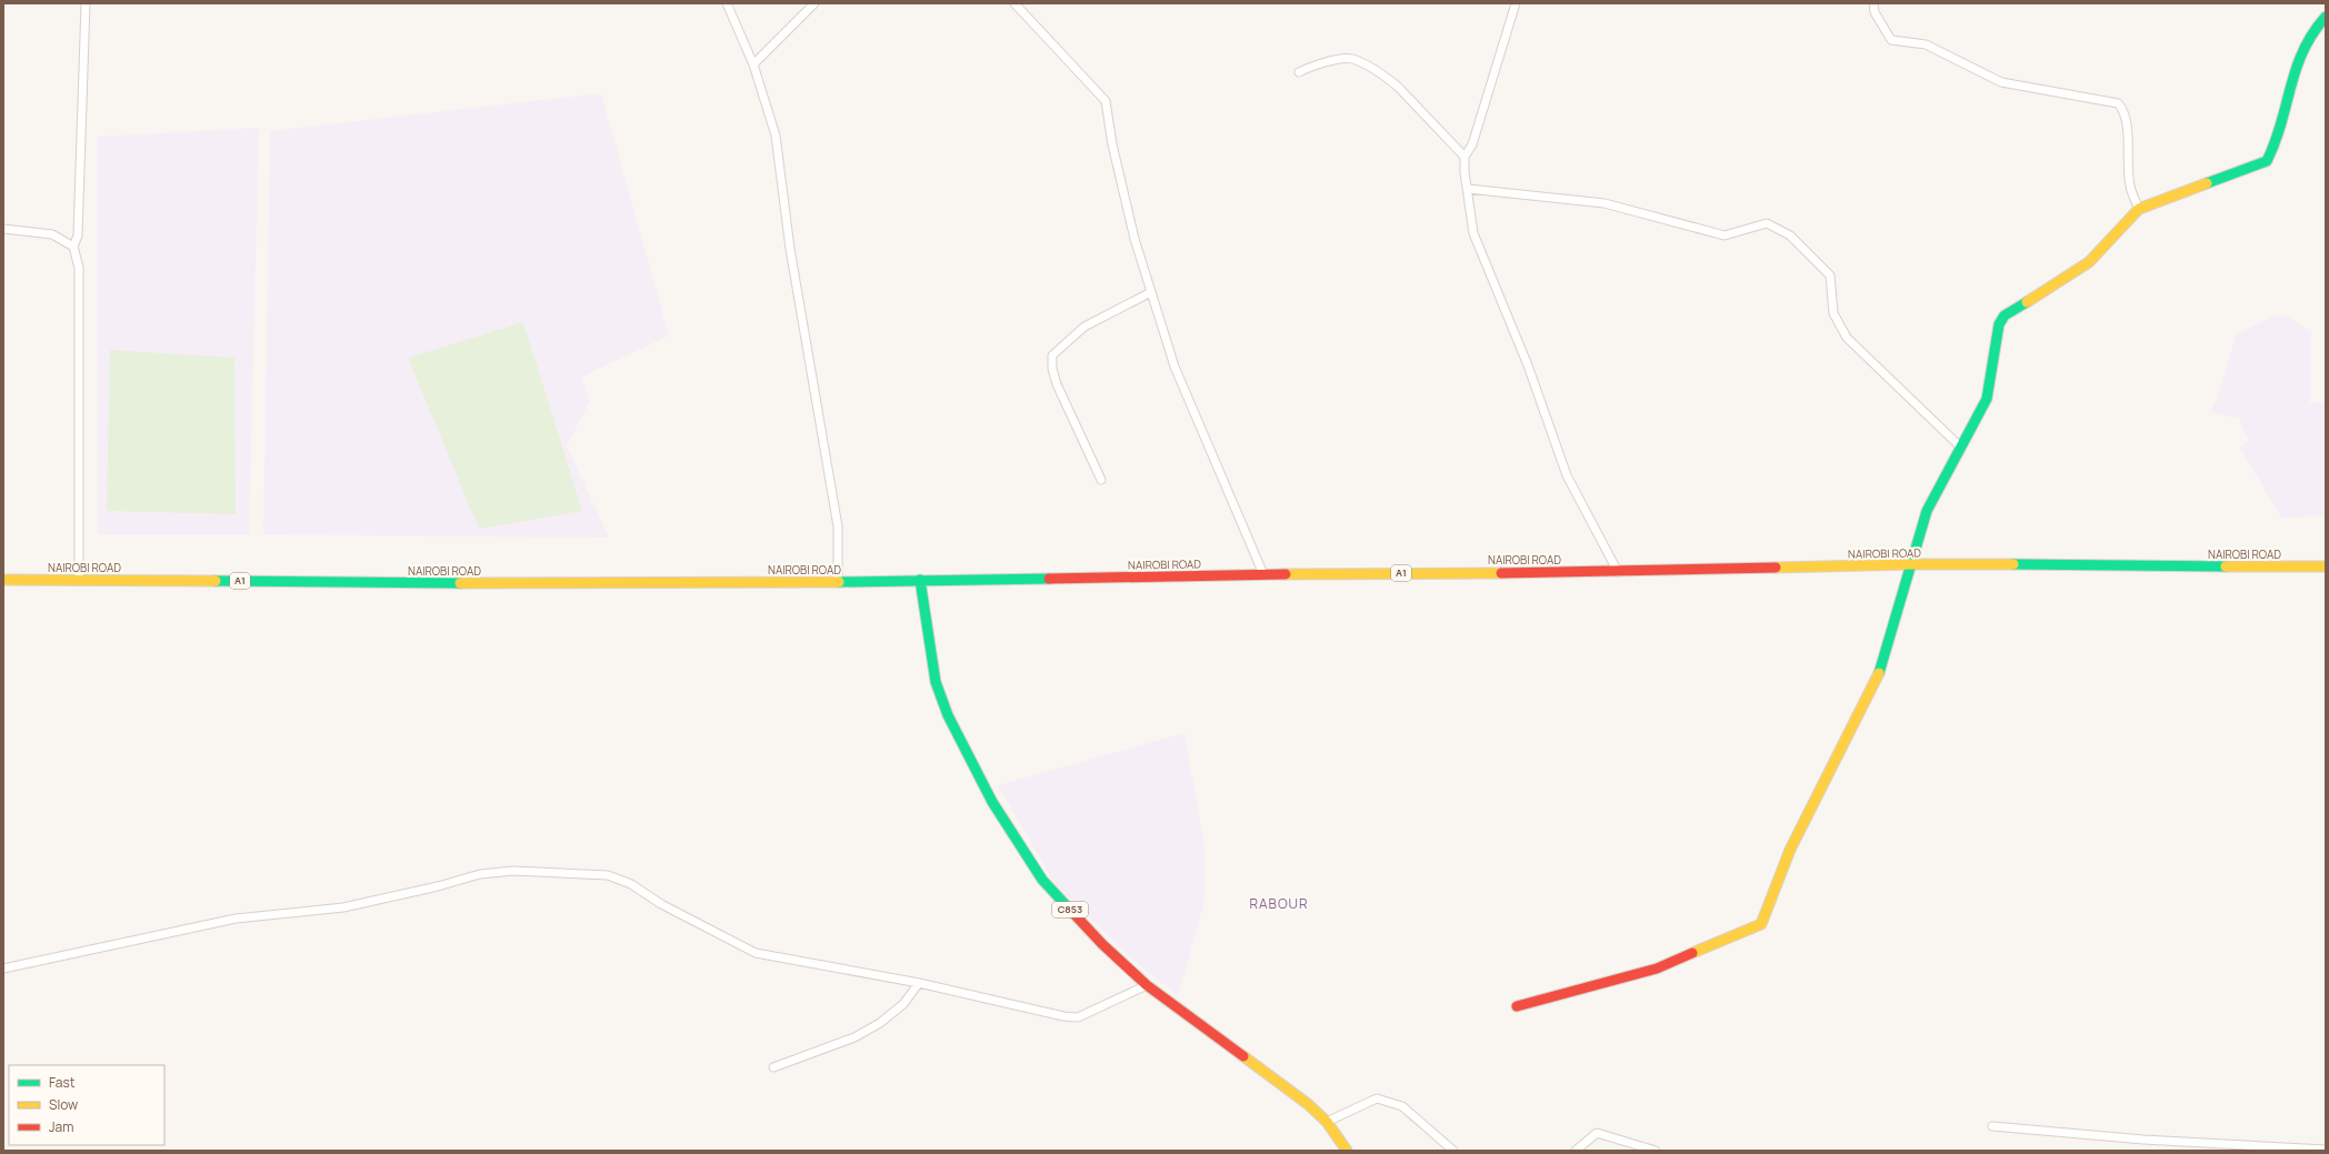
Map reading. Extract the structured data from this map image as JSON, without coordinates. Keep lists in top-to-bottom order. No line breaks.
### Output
{"streets":{"main road":["NAIROBI ROAD","A1","C853"]},"crossings":[["NAIROBI ROAD","C853"]],"districts":["RABOUR"],"legend":["Fast","Slow","Jam"]}
